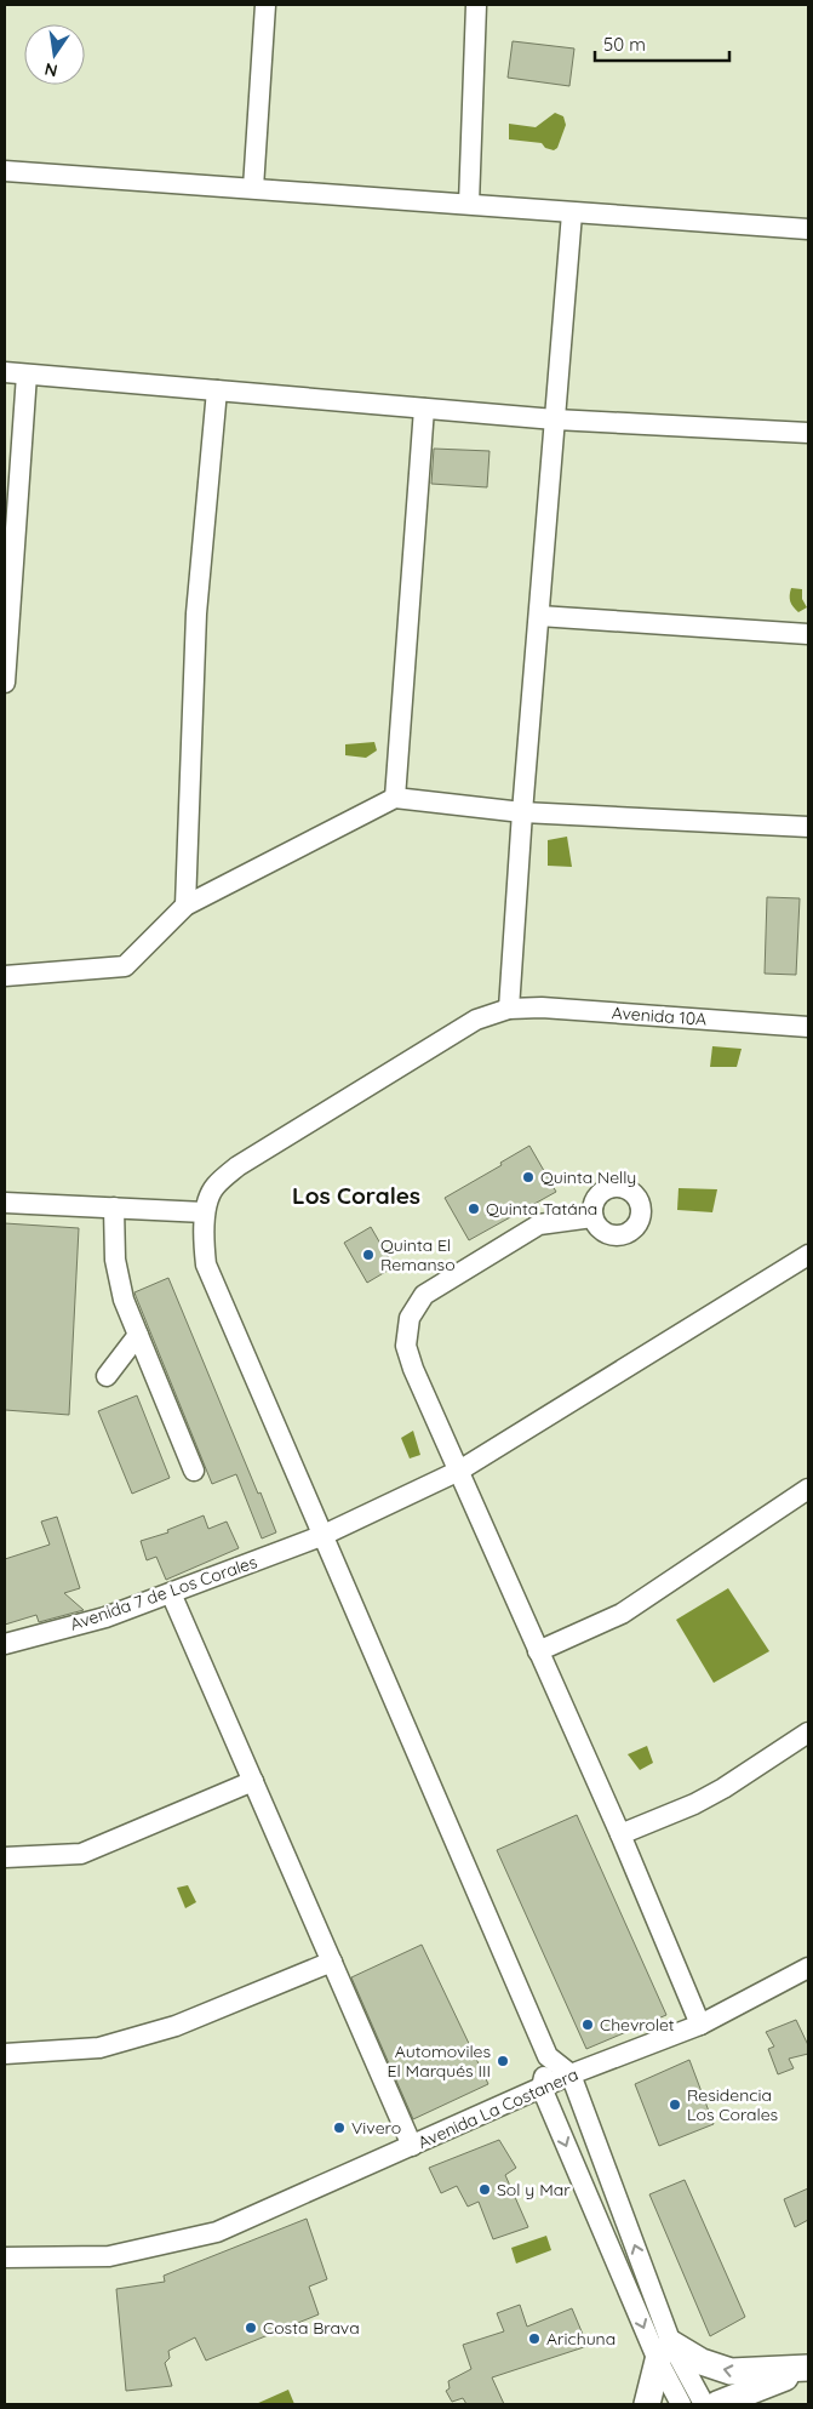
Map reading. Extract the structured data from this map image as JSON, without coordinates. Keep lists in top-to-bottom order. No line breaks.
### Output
{"streets":{"street":["Avenida 10A","Avenida 7 de Los Corales","Avenida La Costanera"]},"crossings":[["Avenida 10A","Avenida 7 de Los Corales"]],"districts":["Los Corales"],"places":["Quinta Nelly","Quinta Tatána","Quinta El Remanso","Chevrolet","Automoviles El Marqués III","Residencia Los Corales","Vivero","Sol y Mar","Costa Brava","Arichuna"],"scale_bar":"50 m","north":"bottom"}
